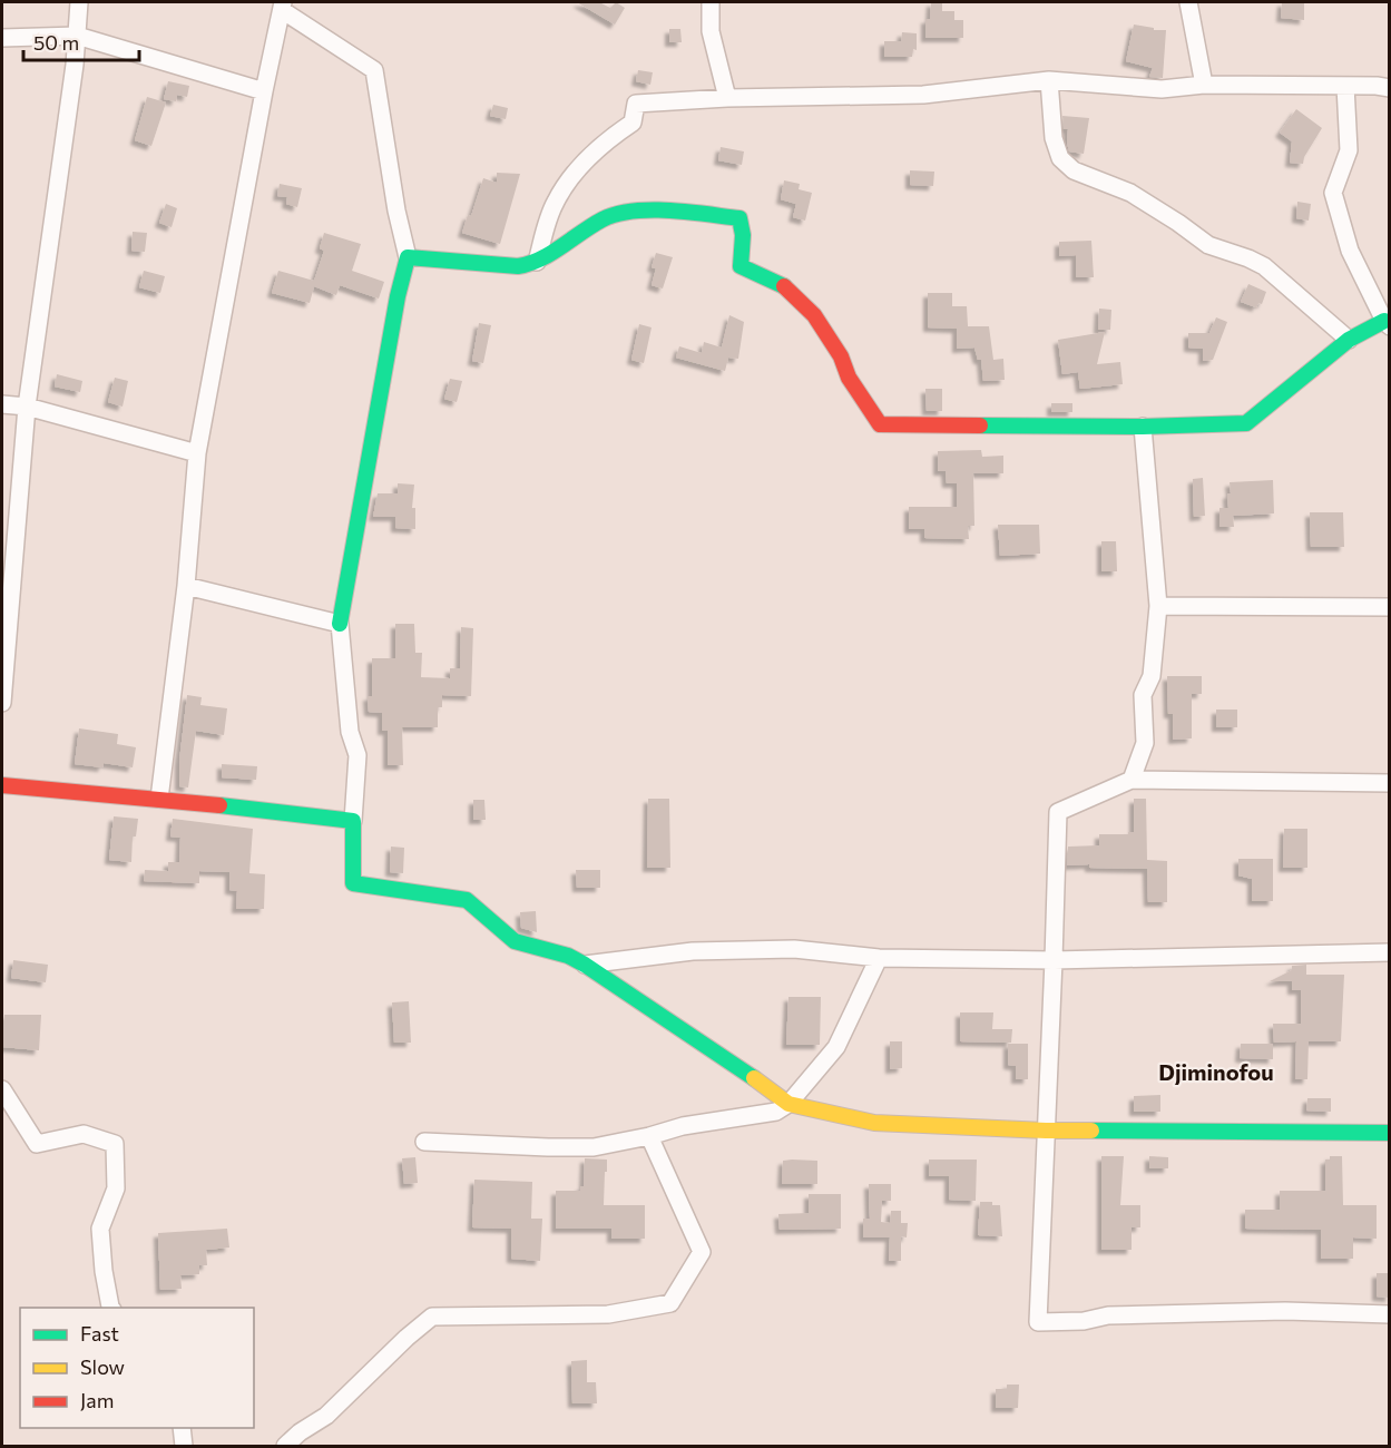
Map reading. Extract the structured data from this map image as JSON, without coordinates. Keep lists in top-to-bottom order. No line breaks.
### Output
{"districts":["Djiminofou"],"legend":["Fast","Slow","Jam"],"scale_bar":"50 m"}
